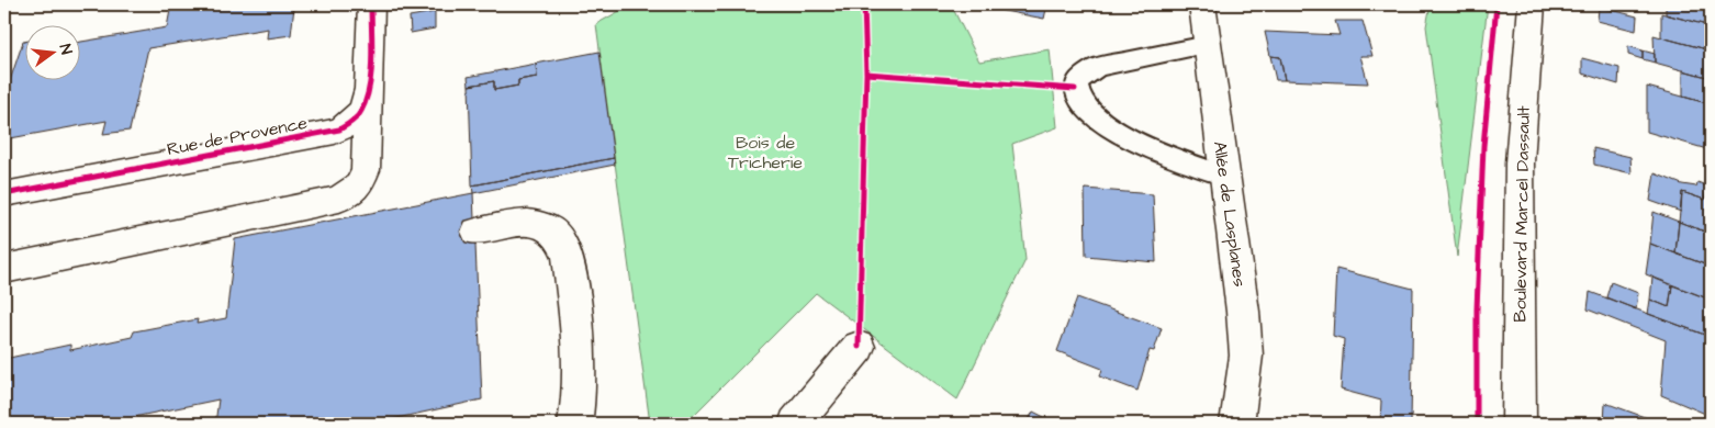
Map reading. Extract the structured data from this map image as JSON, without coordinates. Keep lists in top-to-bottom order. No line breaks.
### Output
{"streets":{"street":["Rue de Provence","Allée de Lasplanes","Boulevard Marcel Dassault"]},"parks":["Bois de Tricherie"],"north":"right"}
